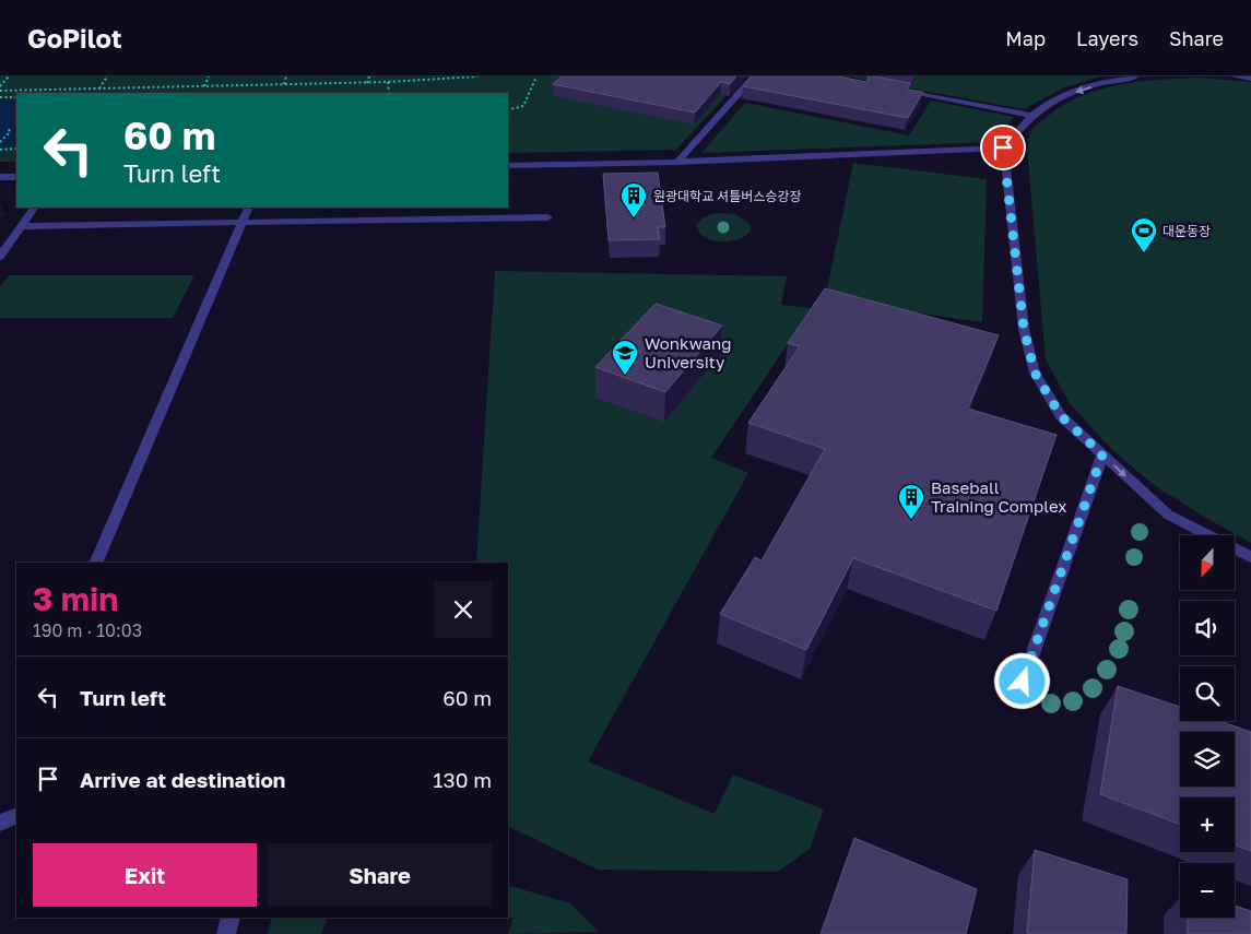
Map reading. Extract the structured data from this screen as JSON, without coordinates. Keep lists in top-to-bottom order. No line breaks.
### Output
{"places":{"building":["원광대학교 셔틀버스승강장","Baseball Training Complex"],"sports":["대운동장"],"school or university":["Wonkwang University"]},"north":"bottom","page":{"header":"GoPilot","nav":["Map","Layers","Share"],"turn":["60 m","Turn left"],"map_buttons":["+","−"],"heading":["3 min","190 m · 10:03"],"list":[{"name":"Turn left","value":"60 m"},{"name":"Arrive at destination","value":"130 m"}],"buttons":["Exit","Share"]}}
